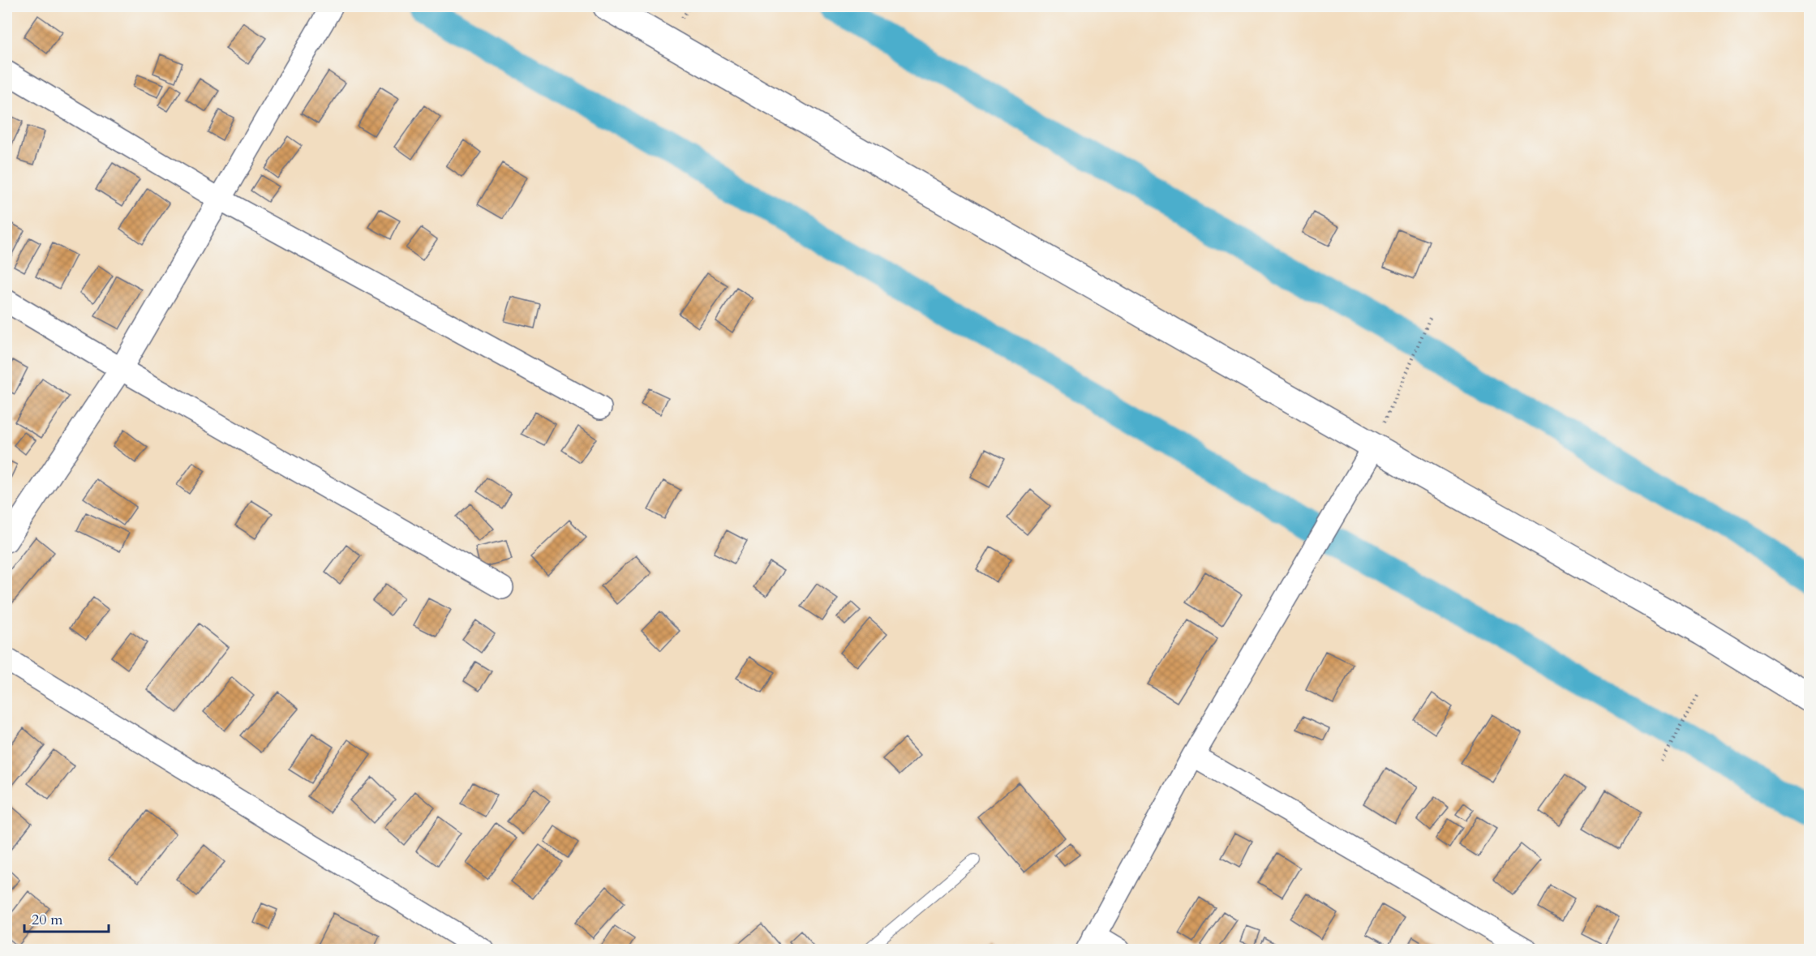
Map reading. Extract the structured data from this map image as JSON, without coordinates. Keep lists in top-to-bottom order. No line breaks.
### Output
{"scale_bar":"20 m"}
